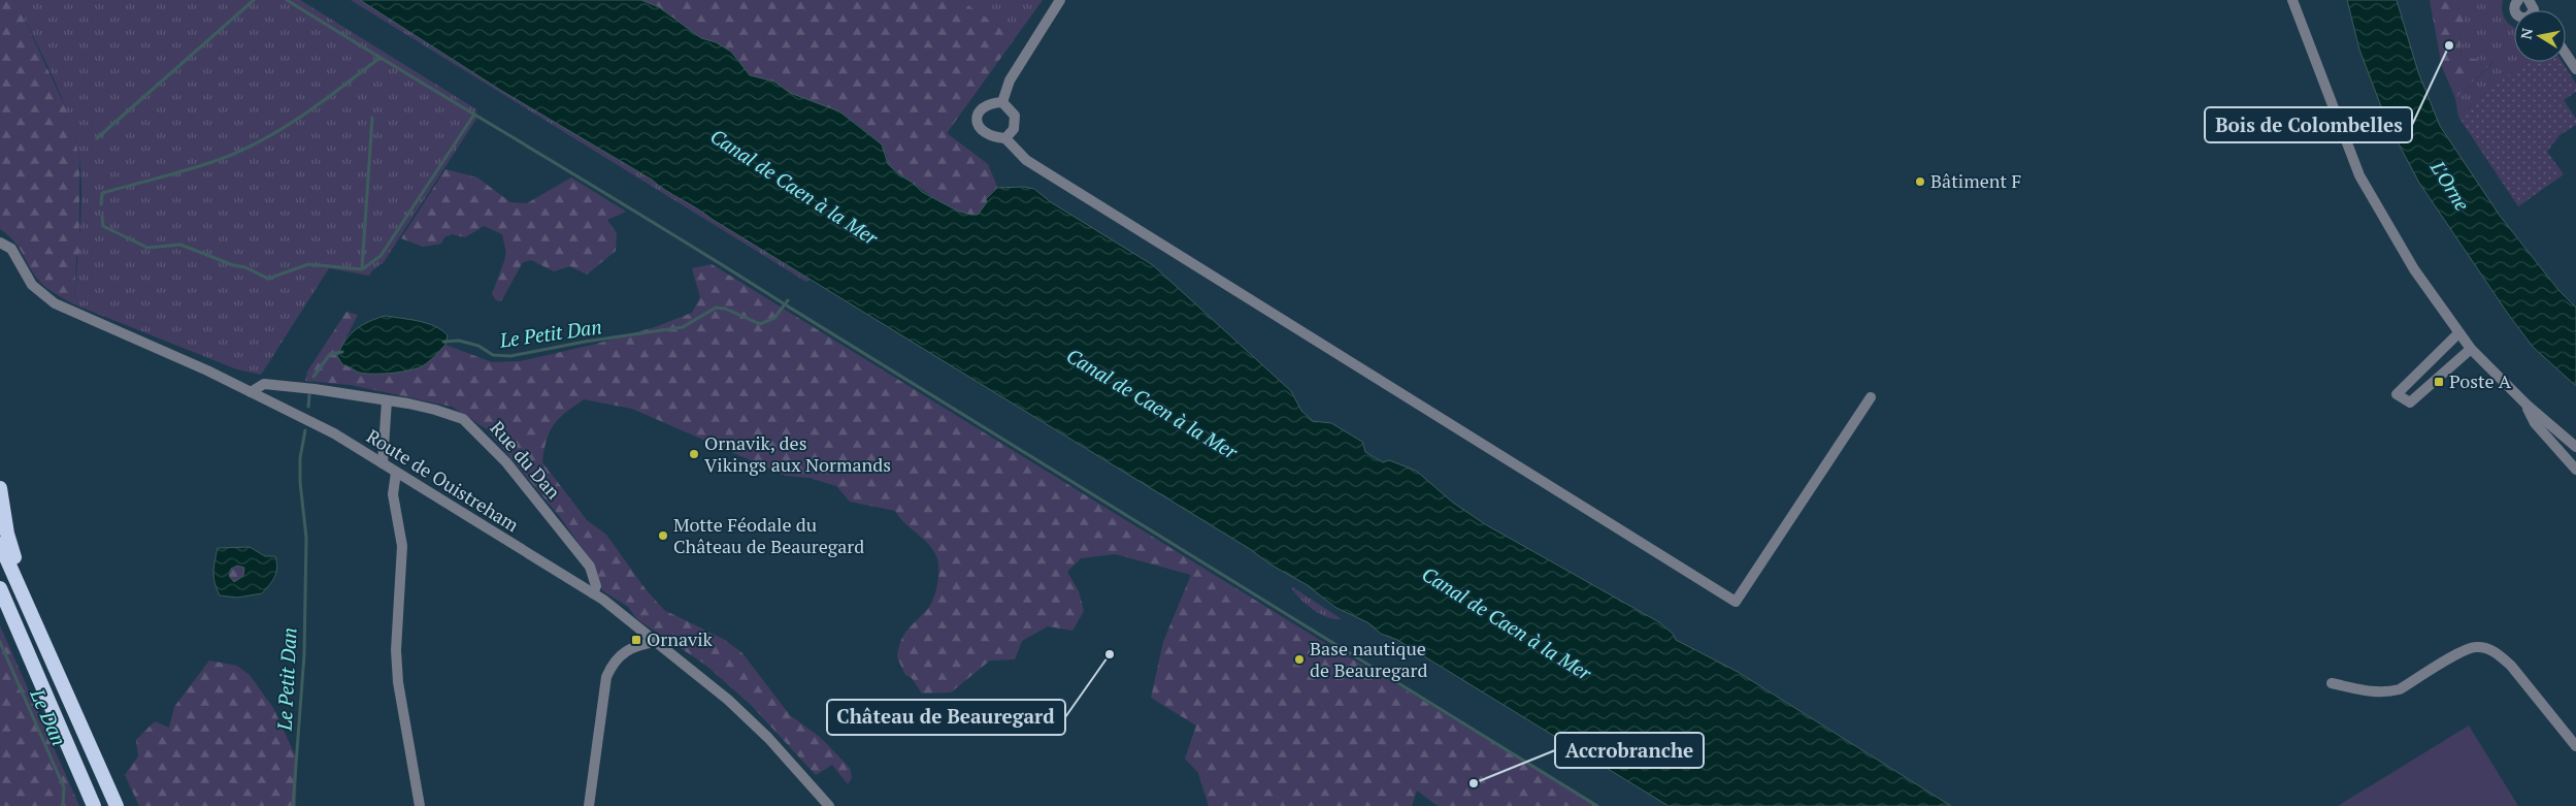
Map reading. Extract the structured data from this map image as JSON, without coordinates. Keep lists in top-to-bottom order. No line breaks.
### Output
{"streets":{"street":["Rue du Dan","Route de Ouistreham"]},"crossings":[["Rue du Dan","Route de Ouistreham"]],"water":["L'Orne","Canal de Caen à la Mer","Le Petit Dan","Le Dan"],"places":{"other":["Bois de Colombelles","Bâtiment F","Ornavik, des Vikings aux Normands","Motte Féodale du Château de Beauregard","Château de Beauregard","Base nautique de Beauregard","Accrobranche"],"transit":["Poste A","Ornavik"]},"north":"left"}
